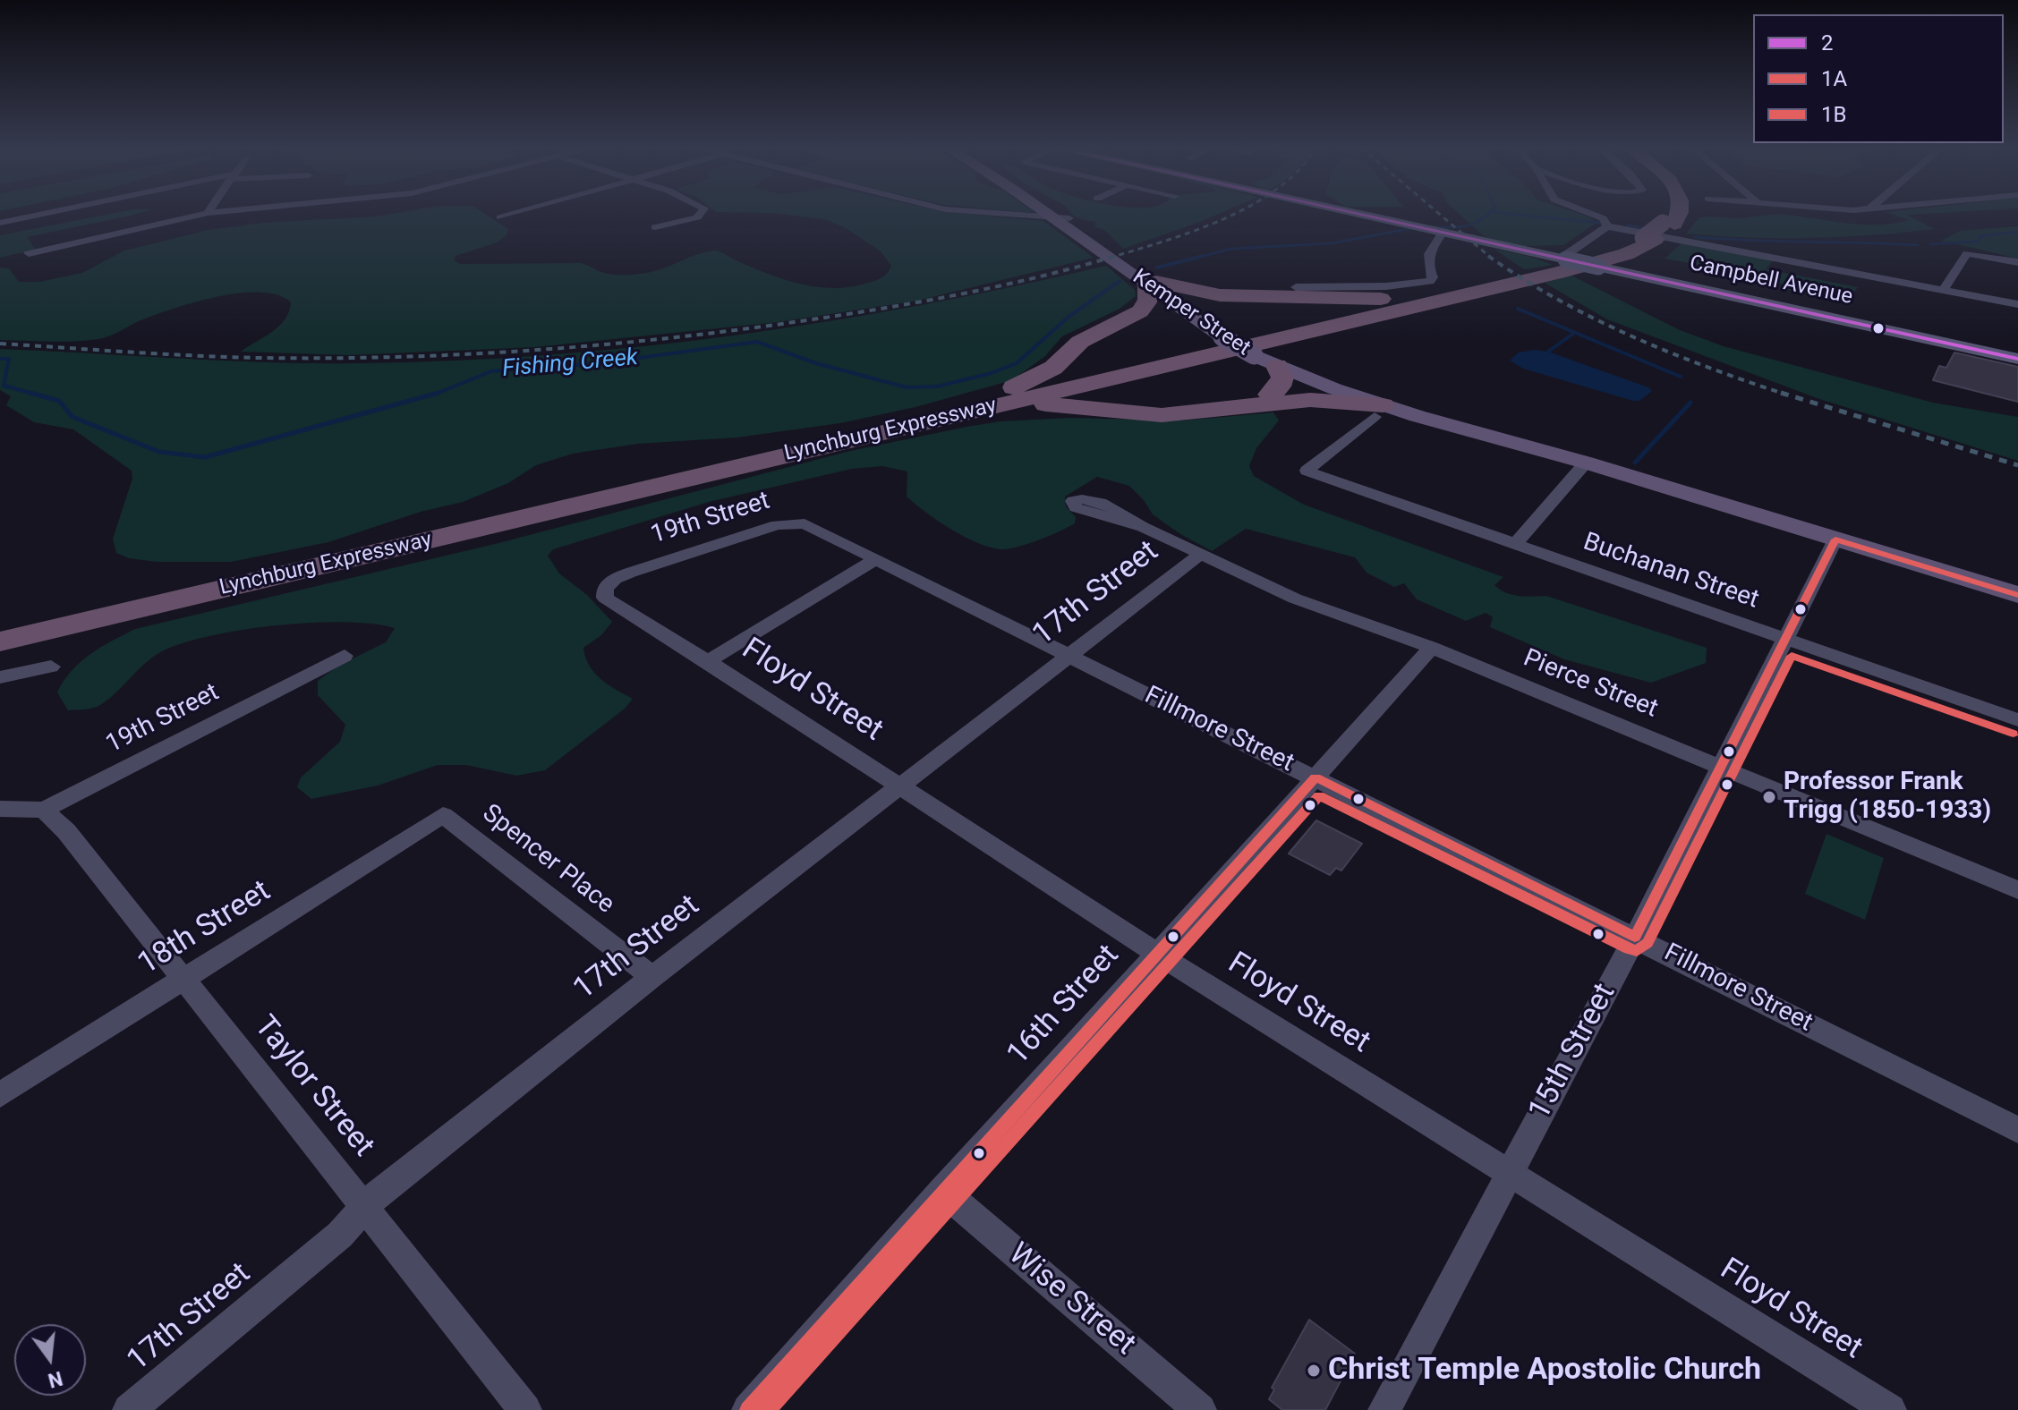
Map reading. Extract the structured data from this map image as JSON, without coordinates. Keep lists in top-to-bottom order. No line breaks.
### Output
{"streets":{"highway":["Lynchburg Expressway"],"main road":["Campbell Avenue","Kemper Street"],"street":["19th Street","Buchanan Street","17th Street","Pierce Street","Floyd Street","Fillmore Street","Spencer Place","18th Street","16th Street","15th Street","Taylor Street","Wise Street"]},"crossings":[["Kemper Street","Buchanan Street"],["Kemper Street","15th Street"],["19th Street","Floyd Street"],["19th Street","Fillmore Street"],["19th Street","Taylor Street"],["Buchanan Street","15th Street"],["17th Street","Pierce Street"],["17th Street","Floyd Street"],["17th Street","Fillmore Street"],["17th Street","Spencer Place"],["17th Street","Taylor Street"],["Pierce Street","16th Street"],["Pierce Street","15th Street"],["Floyd Street","16th Street"],["Floyd Street","15th Street"],["Fillmore Street","16th Street"],["Fillmore Street","15th Street"],["Spencer Place","18th Street"],["18th Street","Taylor Street"],["16th Street","Wise Street"]],"water":["Fishing Creek"],"places":["Professor Frank Trigg (1850-1933)","Christ Temple Apostolic Church"],"lines":["transit line 2","transit line 1A","transit line 1B"],"legend":["2","1A","1B"],"north":"bottom"}
